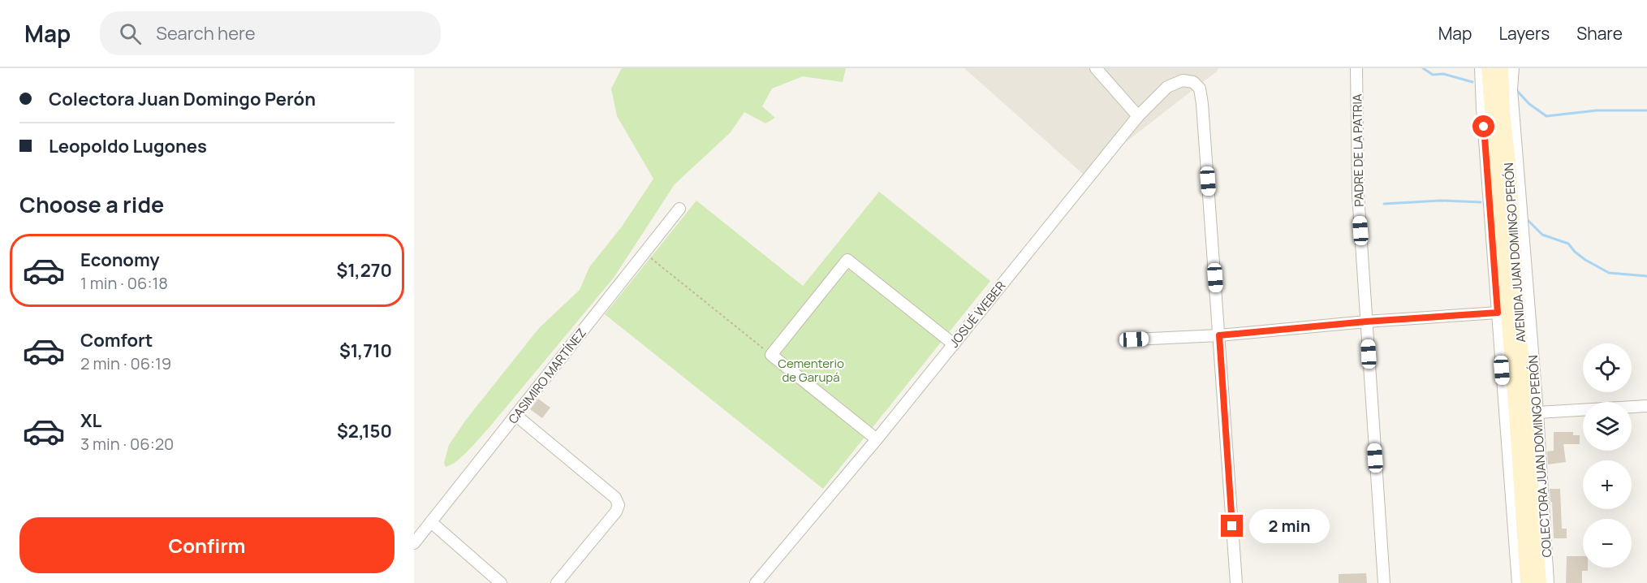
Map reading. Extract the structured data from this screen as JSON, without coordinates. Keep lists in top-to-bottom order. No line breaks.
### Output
{"streets":{"main road":["AVENIDA JUAN DOMINGO PERÓN"],"street":["PADRE DE LA PATRIA","JOSUÉ WEBER","CASIMIRO MARTÍNEZ","COLECTORA JUAN DOMINGO PERÓN"]},"parks":["Cementerio de Garupá"],"page":{"header":"Map","search":"Search here","nav":["Map","Layers","Share"],"banner":["Colectora Juan Domingo Perón","Leopoldo Lugones"],"heading":"Choose a ride","list":[{"name":"Economy","note":"1 min · 06:18","value":"$1,270"},{"name":"Comfort","note":"2 min · 06:19","value":"$1,710"},{"name":"XL","note":"3 min · 06:20","value":"$2,150"}],"map_buttons":["+","−"],"buttons":"Confirm","bubble":"2 min"}}
